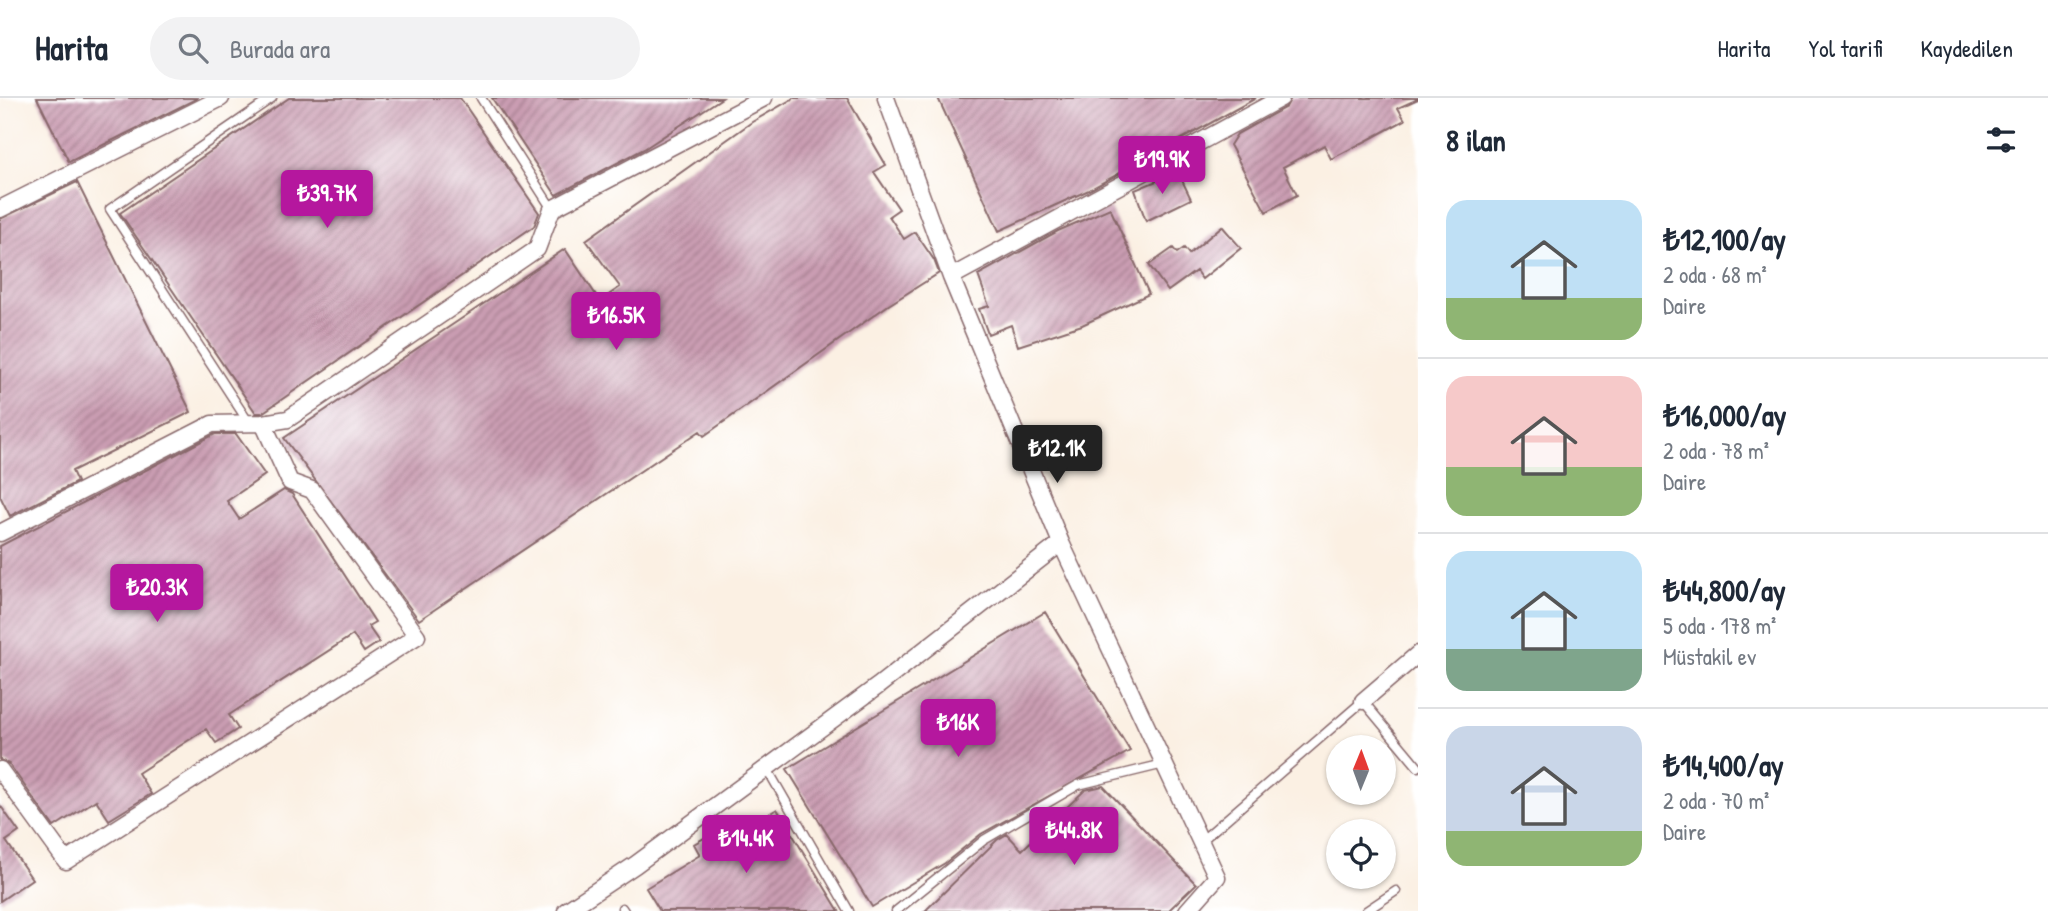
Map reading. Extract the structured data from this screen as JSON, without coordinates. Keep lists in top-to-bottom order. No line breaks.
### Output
{"north":"top","page":{"header":"Harita","search":"Burada ara","nav":["Harita","Yol tarifi","Kaydedilen"],"heading":"8 ilan","price":["₺19.9K","₺39.7K","₺16.5K","₺12.1K","₺20.3K","₺16K","₺44.8K","₺14.4K"],"list":[{"name":"₺12,100/ay","note":"2 oda · 68 m² · Daire"},{"name":"₺16,000/ay","note":"2 oda · 78 m² · Daire"},{"name":"₺44,800/ay","note":"5 oda · 178 m² · Müstakil ev"},{"name":"₺14,400/ay","note":"2 oda · 70 m² · Daire"}]}}
